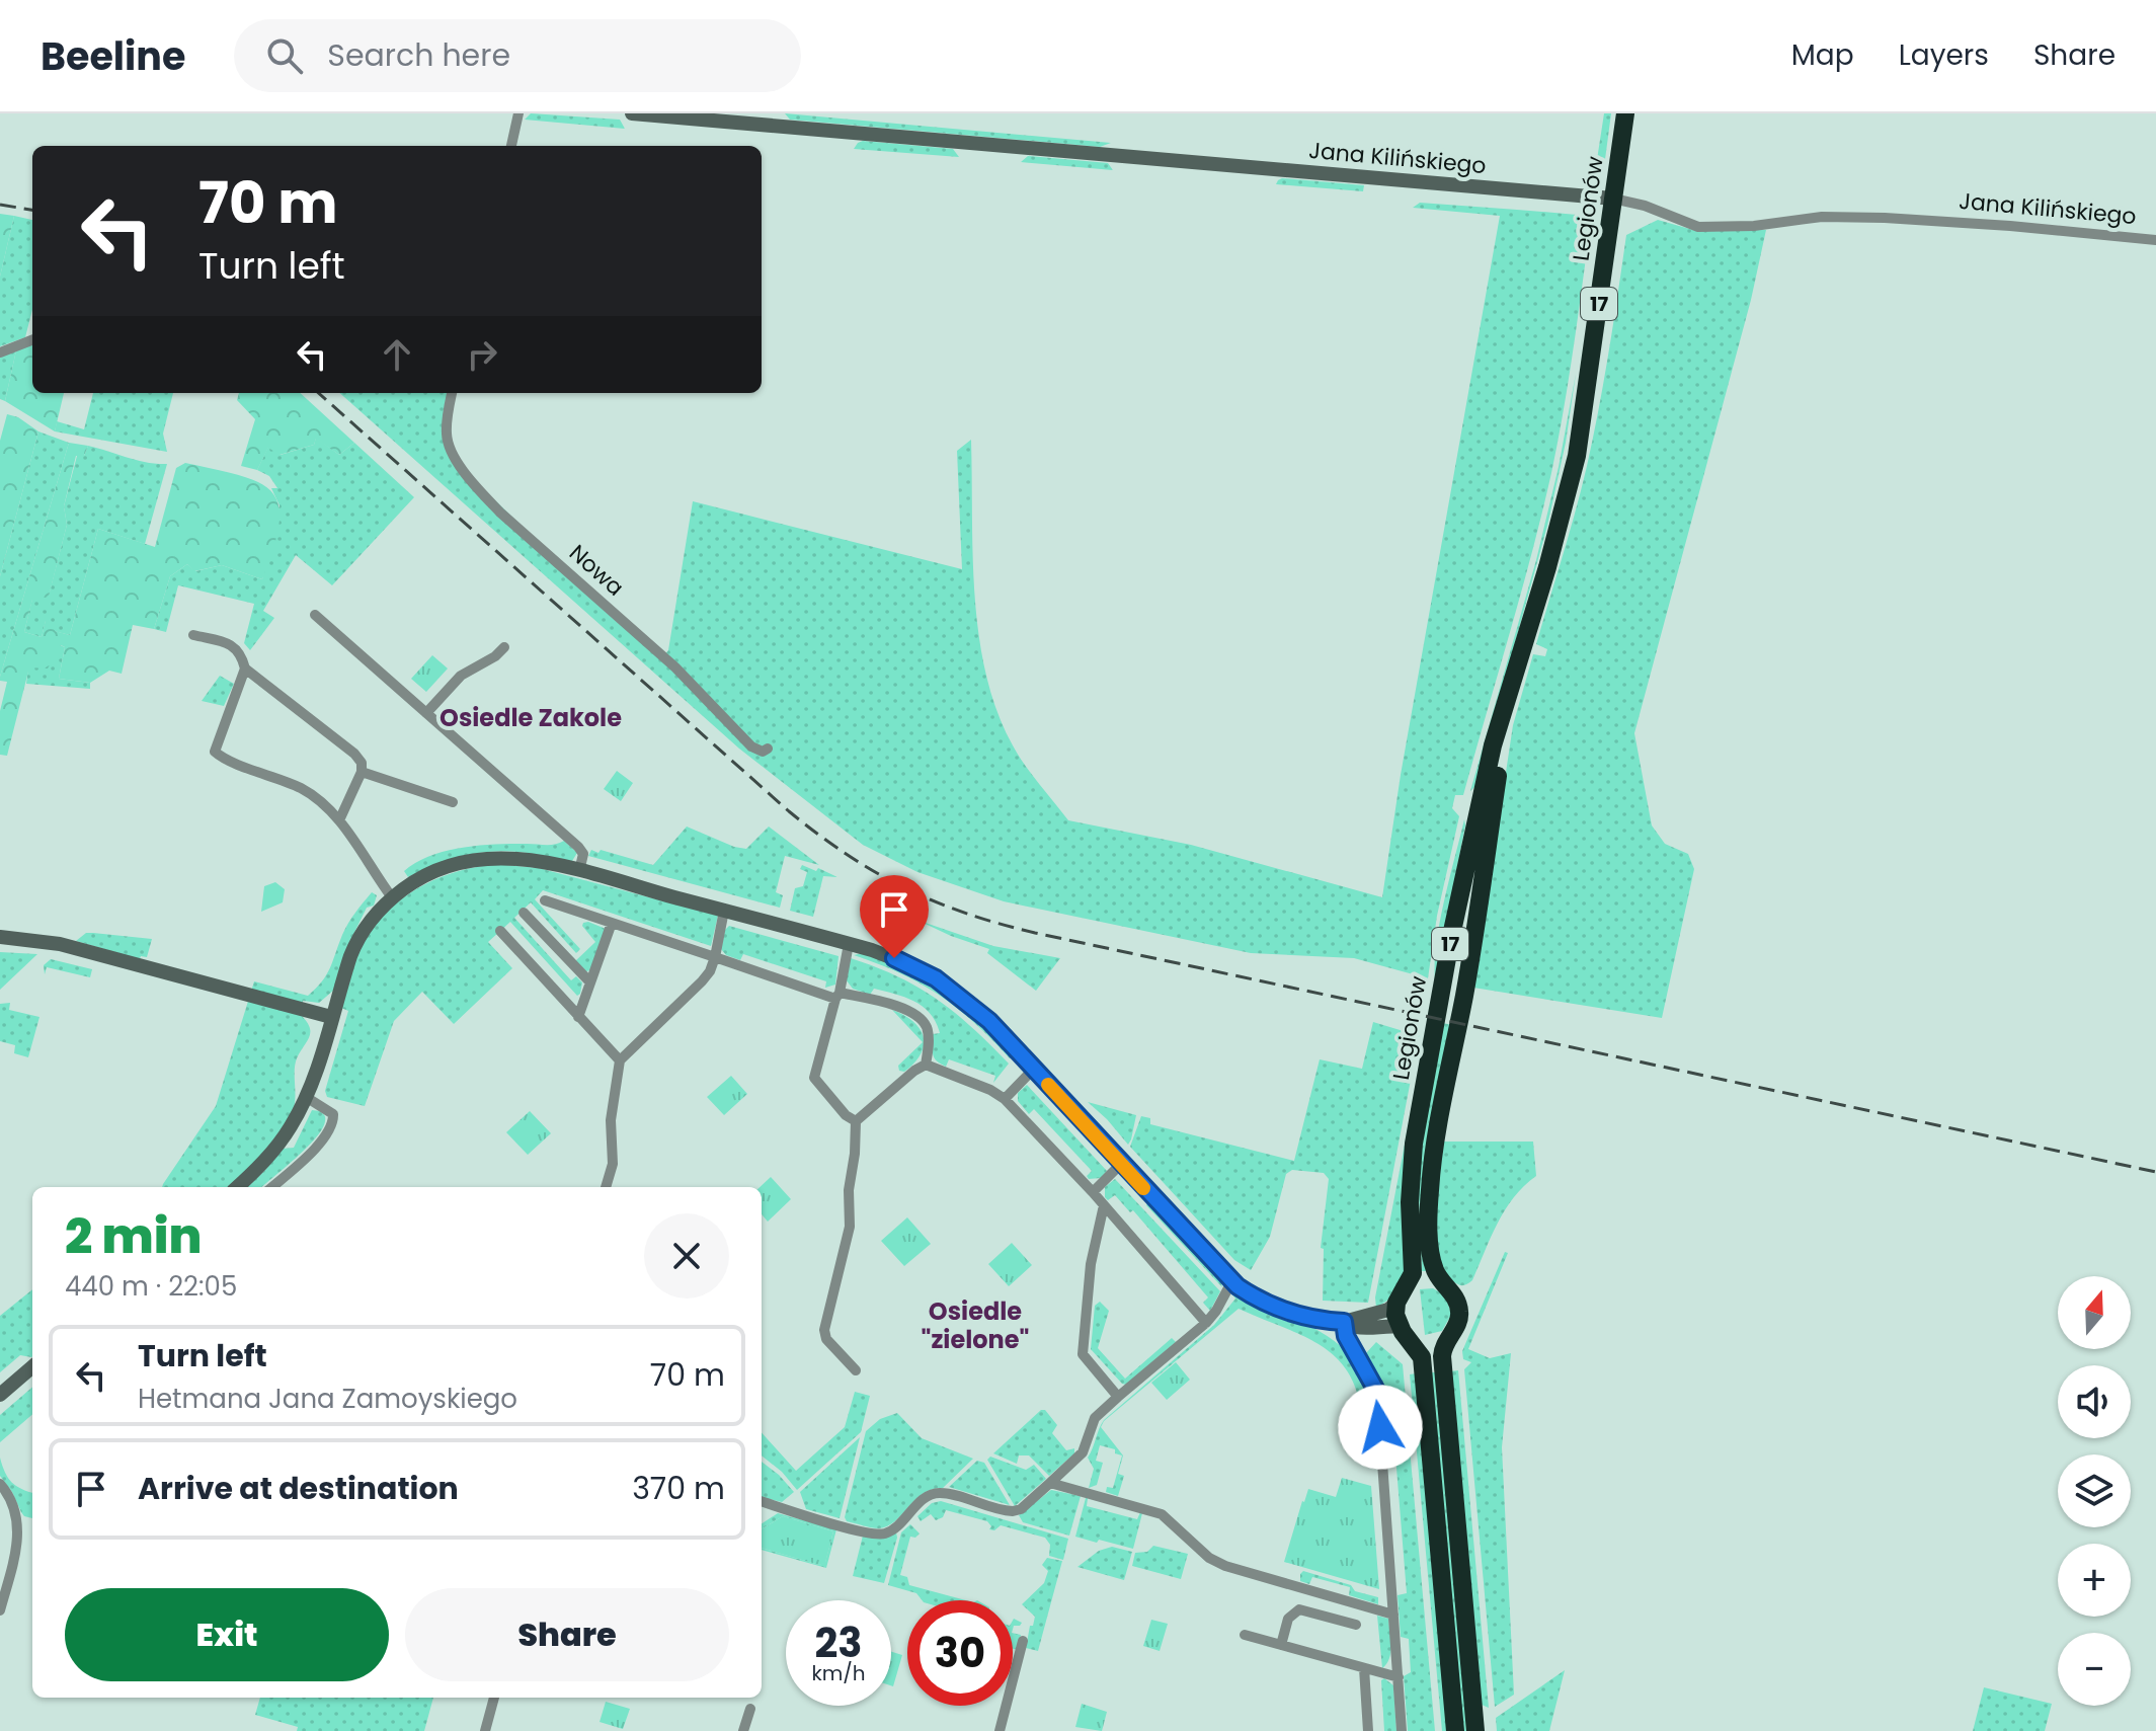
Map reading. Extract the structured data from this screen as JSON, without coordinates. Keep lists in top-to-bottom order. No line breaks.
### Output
{"streets":{"highway":["Legionów","17"],"street":["Jana Kilińskiego","Nowa"]},"crossings":[["Jana Kilińskiego","Legionów"],["Legionów","17"]],"districts":["Osiedle Zakole","Osiedle \"zielone\""],"north":"top","page":{"header":"Beeline","search":"Search here","nav":["Map","Layers","Share"],"turn":["70 m","Turn left"],"heading":["2 min","440 m · 22:05"],"map_buttons":["+","−"],"list":[{"name":"Turn left","note":"Hetmana Jana Zamoyskiego","value":"70 m"},{"name":"Arrive at destination","value":"370 m"}],"buttons":["Exit","Share"],"speed":"23 km/h","limit":"30"}}
